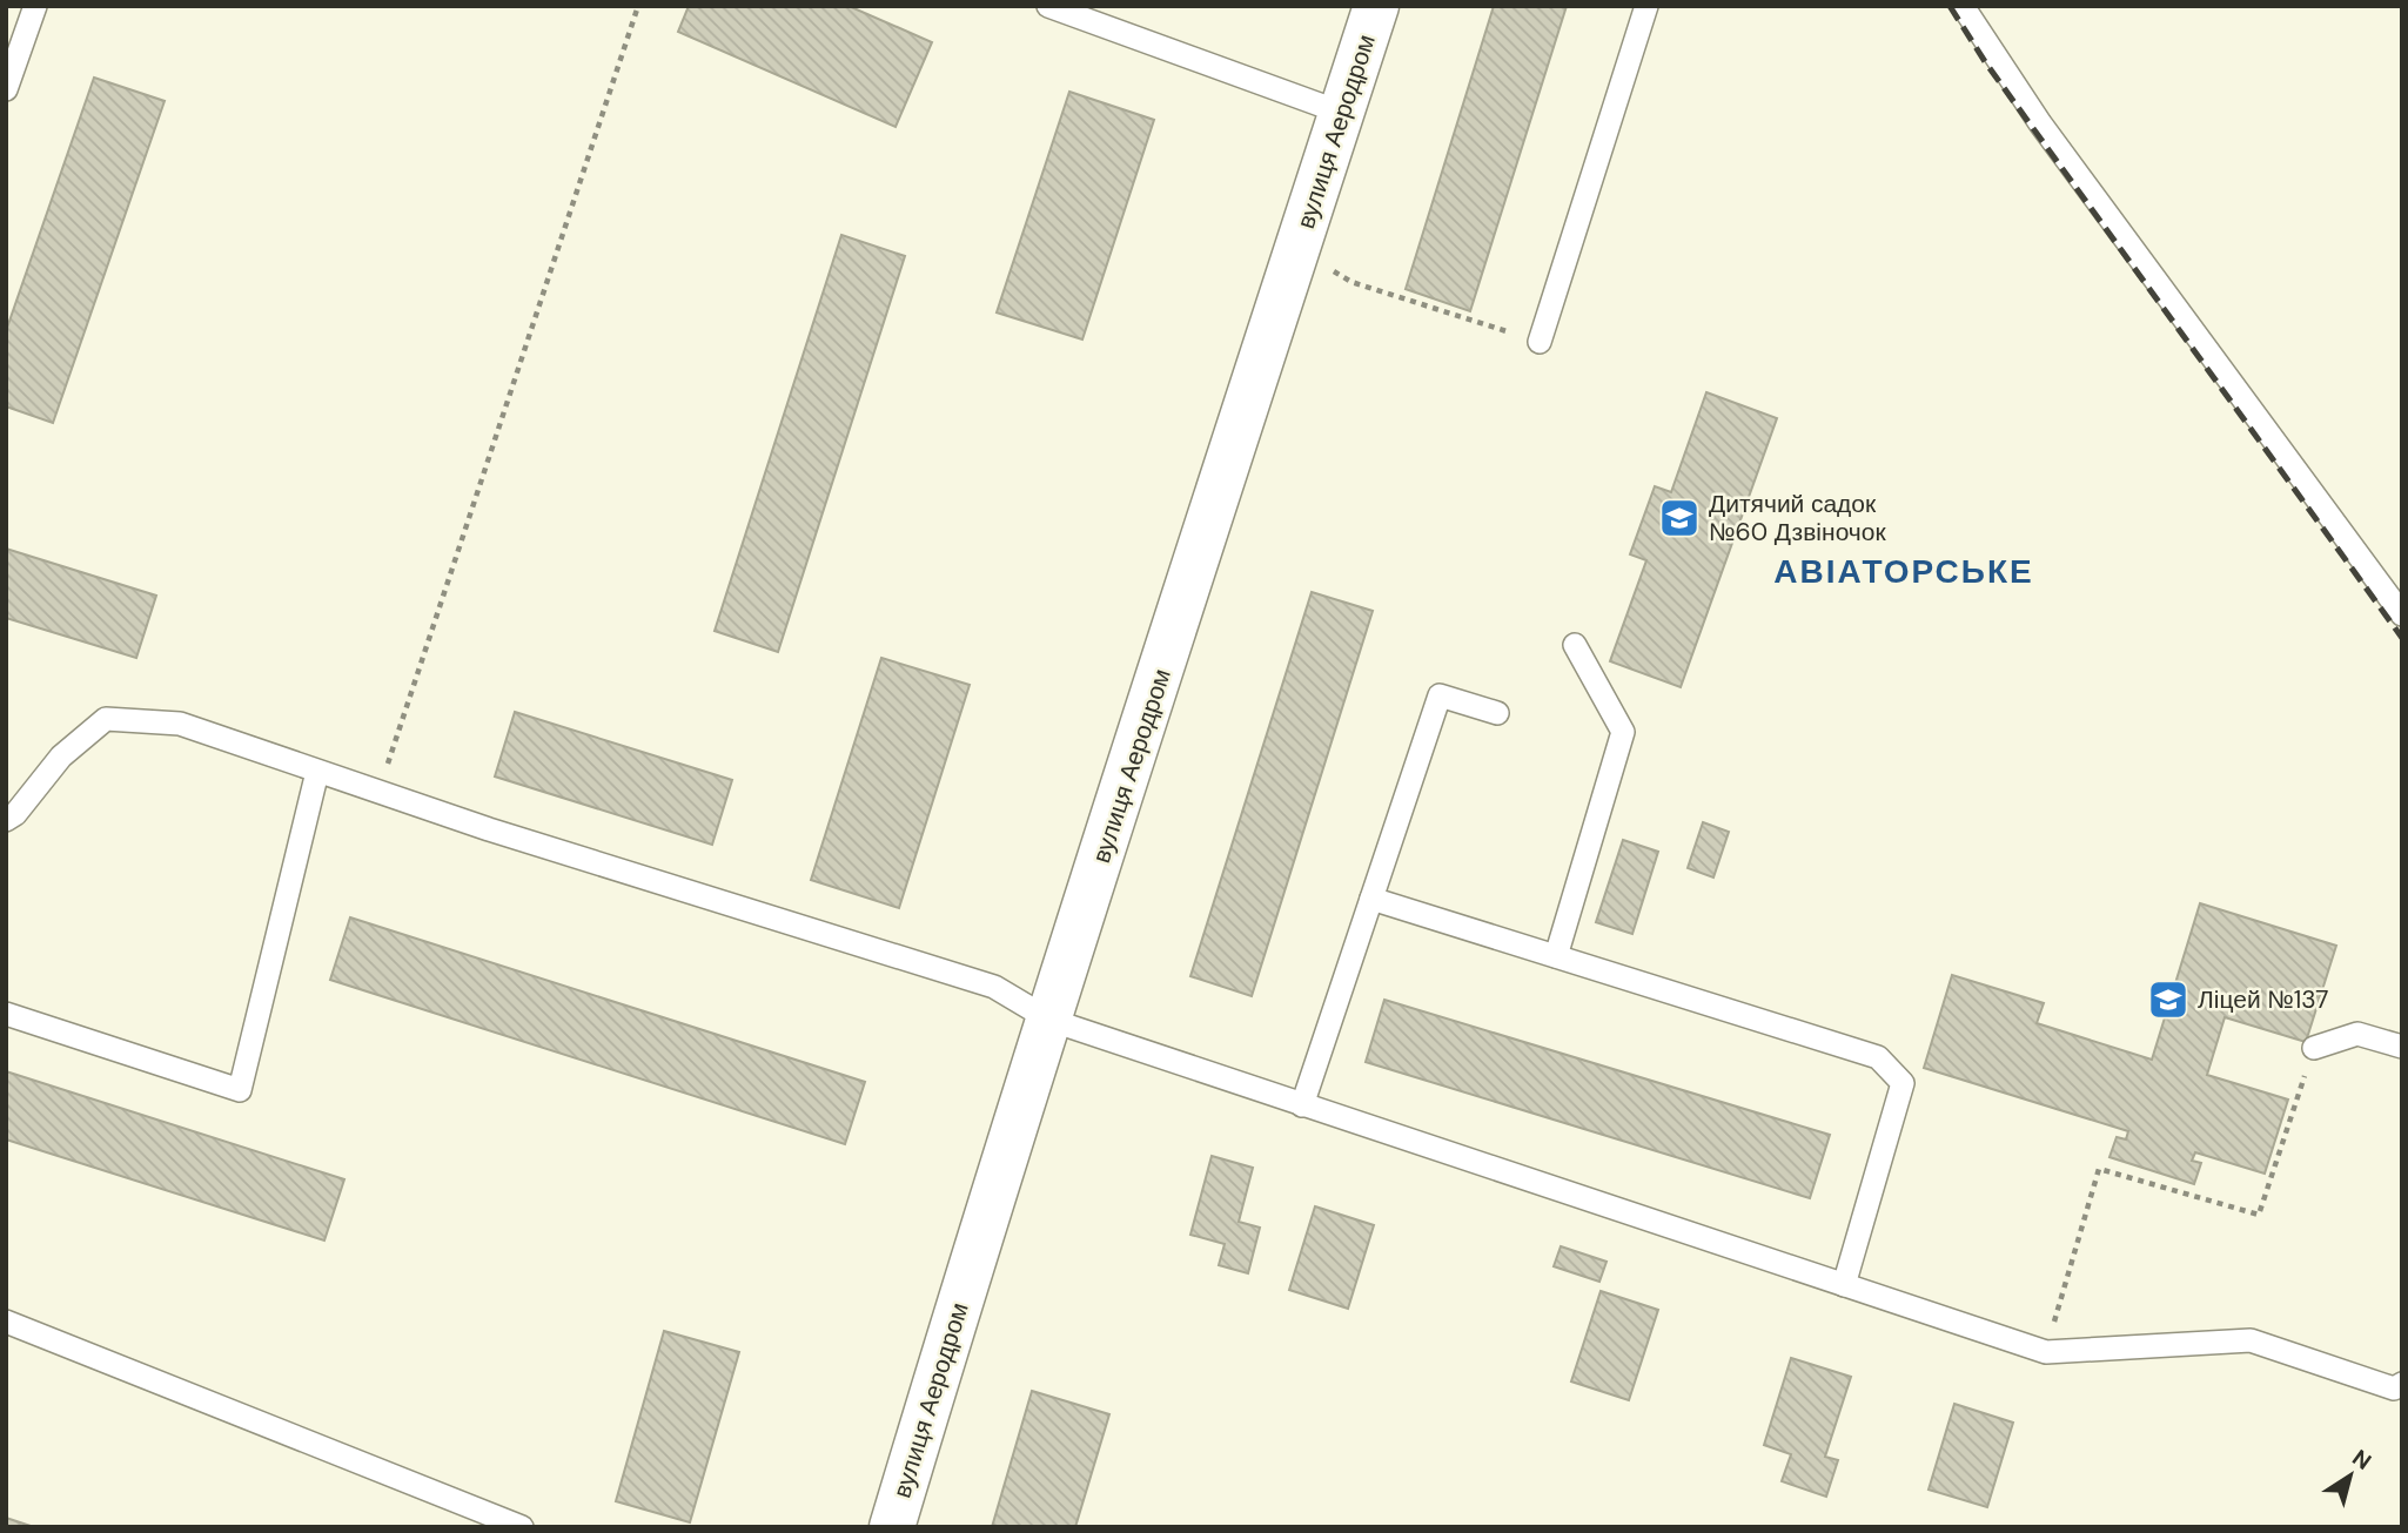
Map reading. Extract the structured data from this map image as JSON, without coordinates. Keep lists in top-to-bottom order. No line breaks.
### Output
{"streets":{"street":["вулиця Аеродром"]},"districts":["АВІАТОРСЬКЕ"],"places":{"school or university":["Дитячий садок №60 Дзвіночок","Ліцей №137"]},"north":"top right"}
